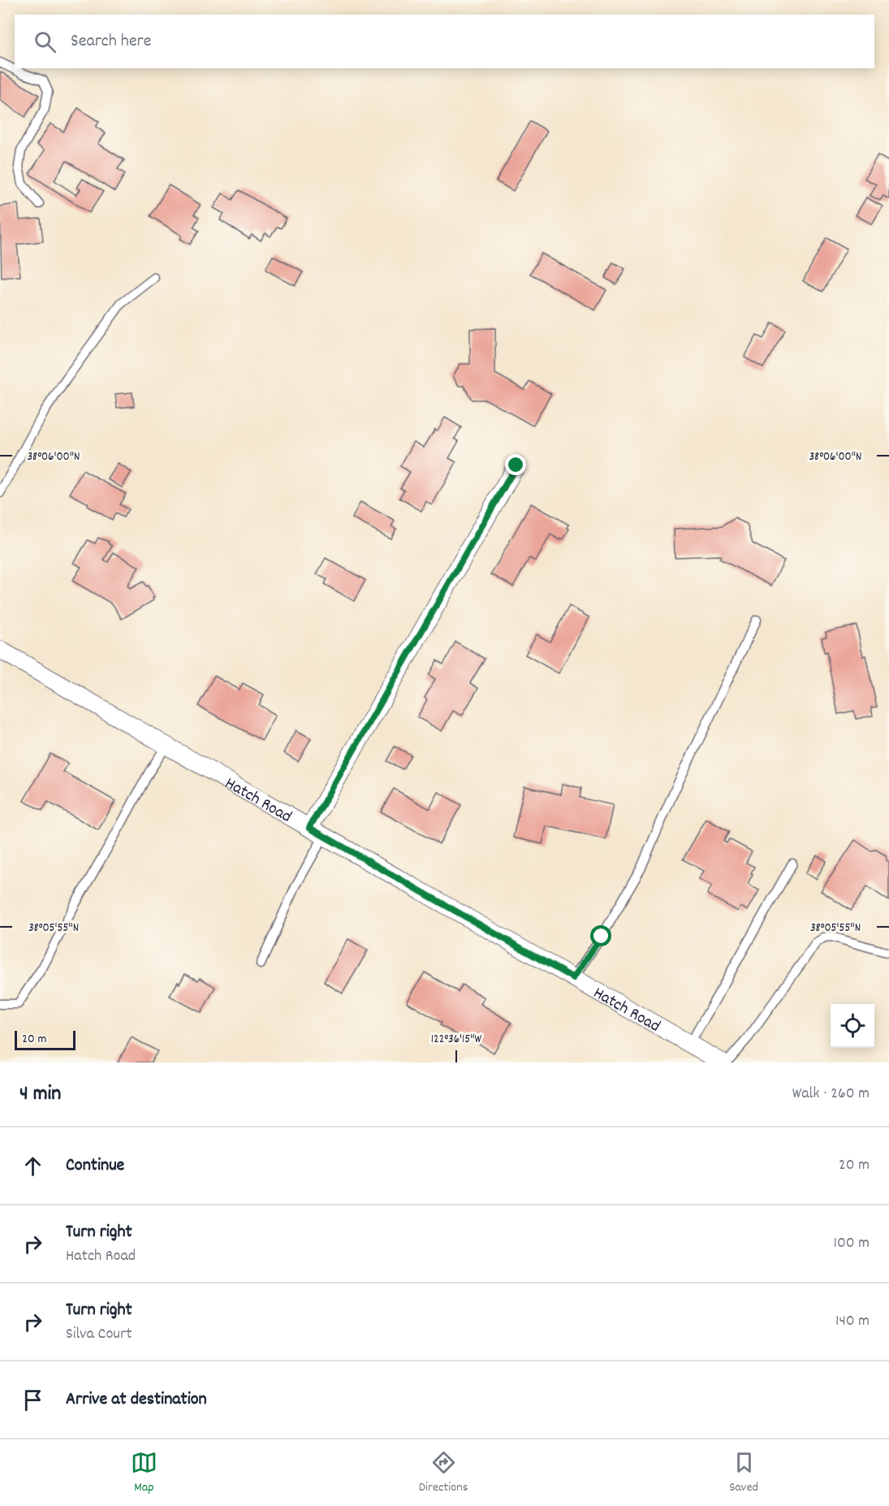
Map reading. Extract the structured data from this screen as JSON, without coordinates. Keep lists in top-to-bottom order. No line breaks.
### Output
{"streets":{"street":["Hatch Road"]},"scale_bar":"20 m","page":{"search":"Search here","scale":"20 m","heading":["4 min","Walk · 260 m"],"list":[["Continue","20 m"],["Turn right","Hatch Road","100 m"],["Turn right","Silva Court","140 m"],"Arrive at destination"],"nav":["Map","Directions","Saved"]},"coordinates":["38°06'00\"N","38°05'55\"N","122°36'15\"W"]}
